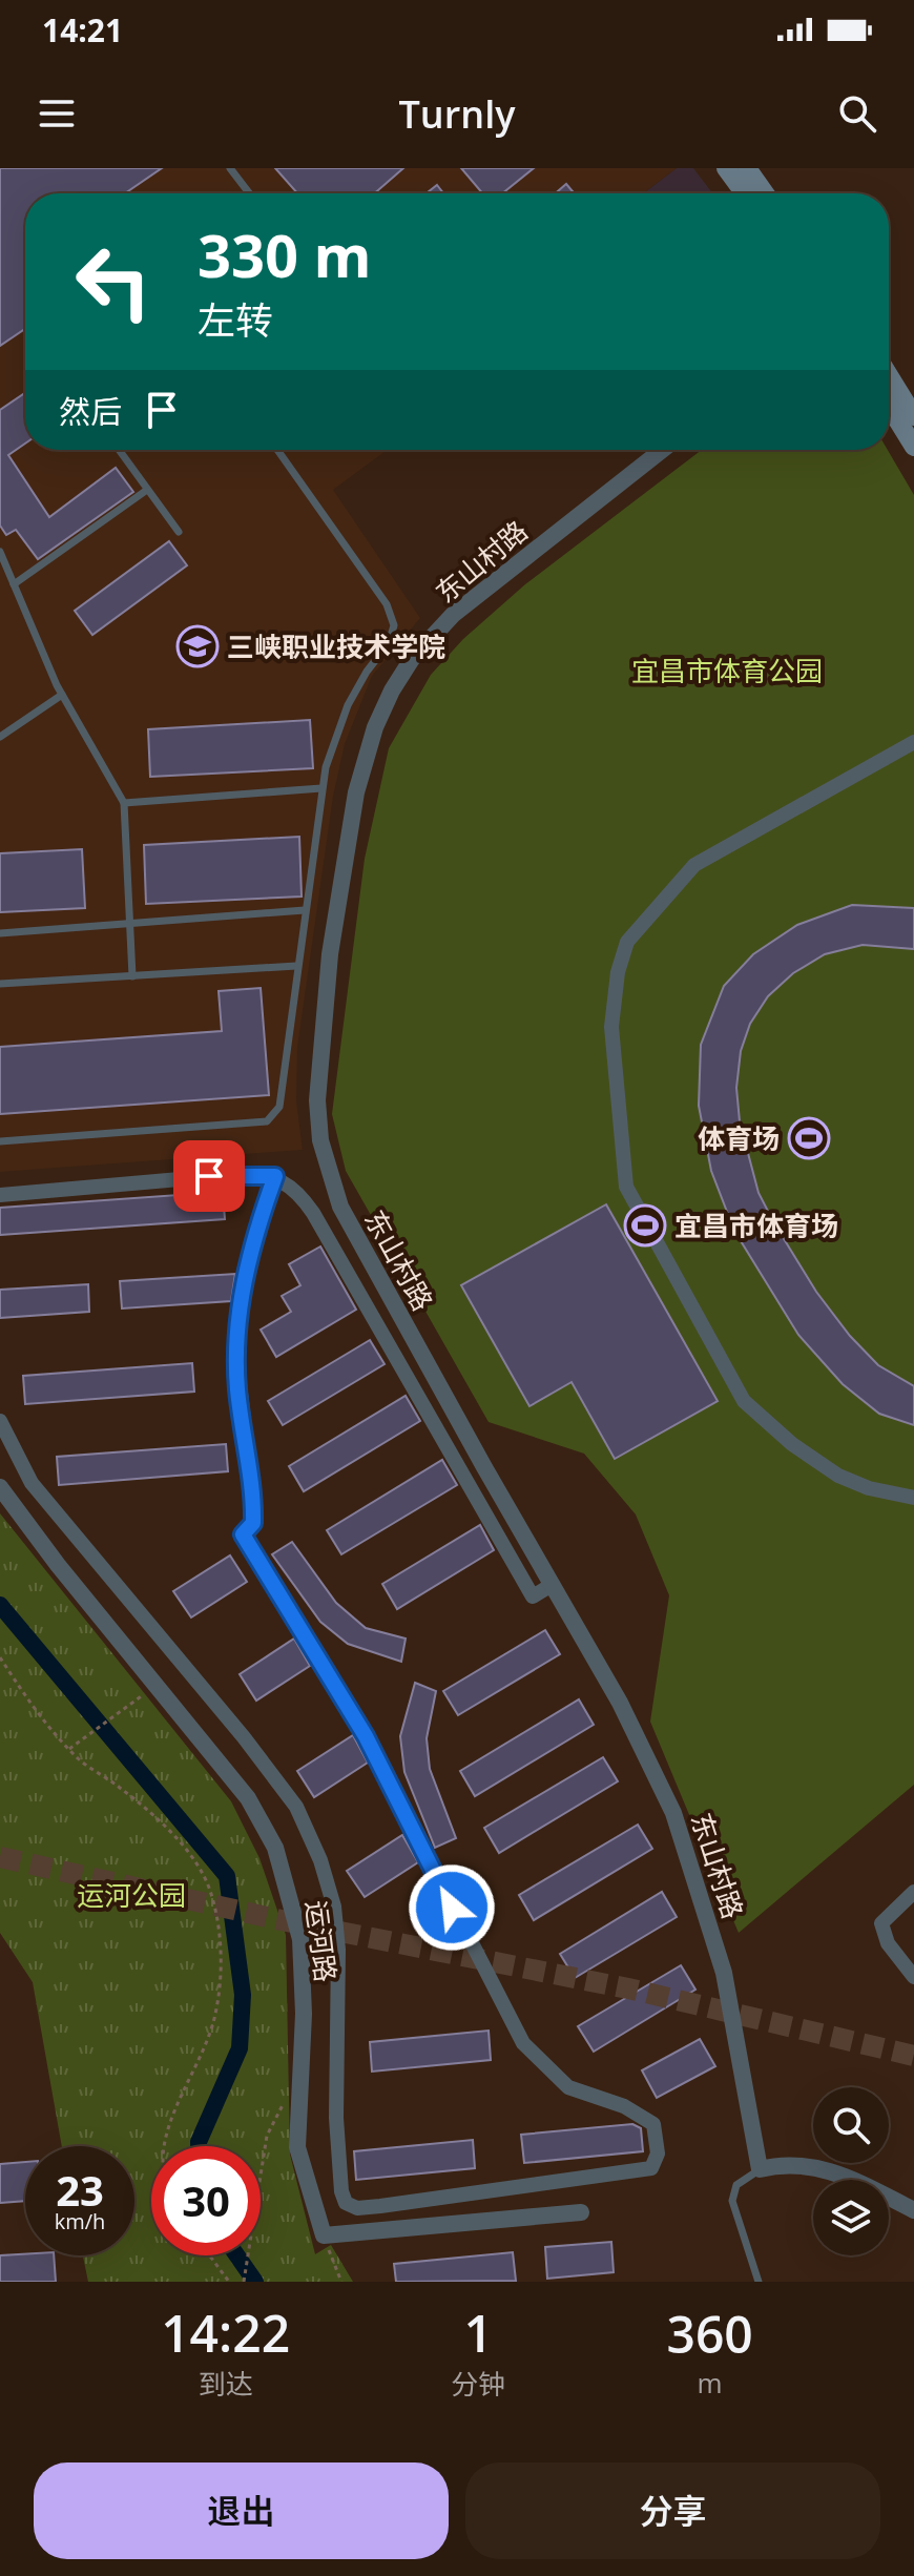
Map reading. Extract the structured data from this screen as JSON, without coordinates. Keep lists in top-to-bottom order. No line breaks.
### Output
{"streets":{"street":["东山村路","运河路"]},"parks":["宜昌市体育公园","运河公园"],"places":{"school or university":["三峡职业技术学院"],"sports":["体育场","宜昌市体育场"]},"page":{"status":"14:21","header":"Turnly","turn":["330 m","左转"],"then":"然后","speed":"23 km/h","limit":"30","eta":["14:22","到达","1","分钟","360","m"],"buttons":["退出","分享"]}}
